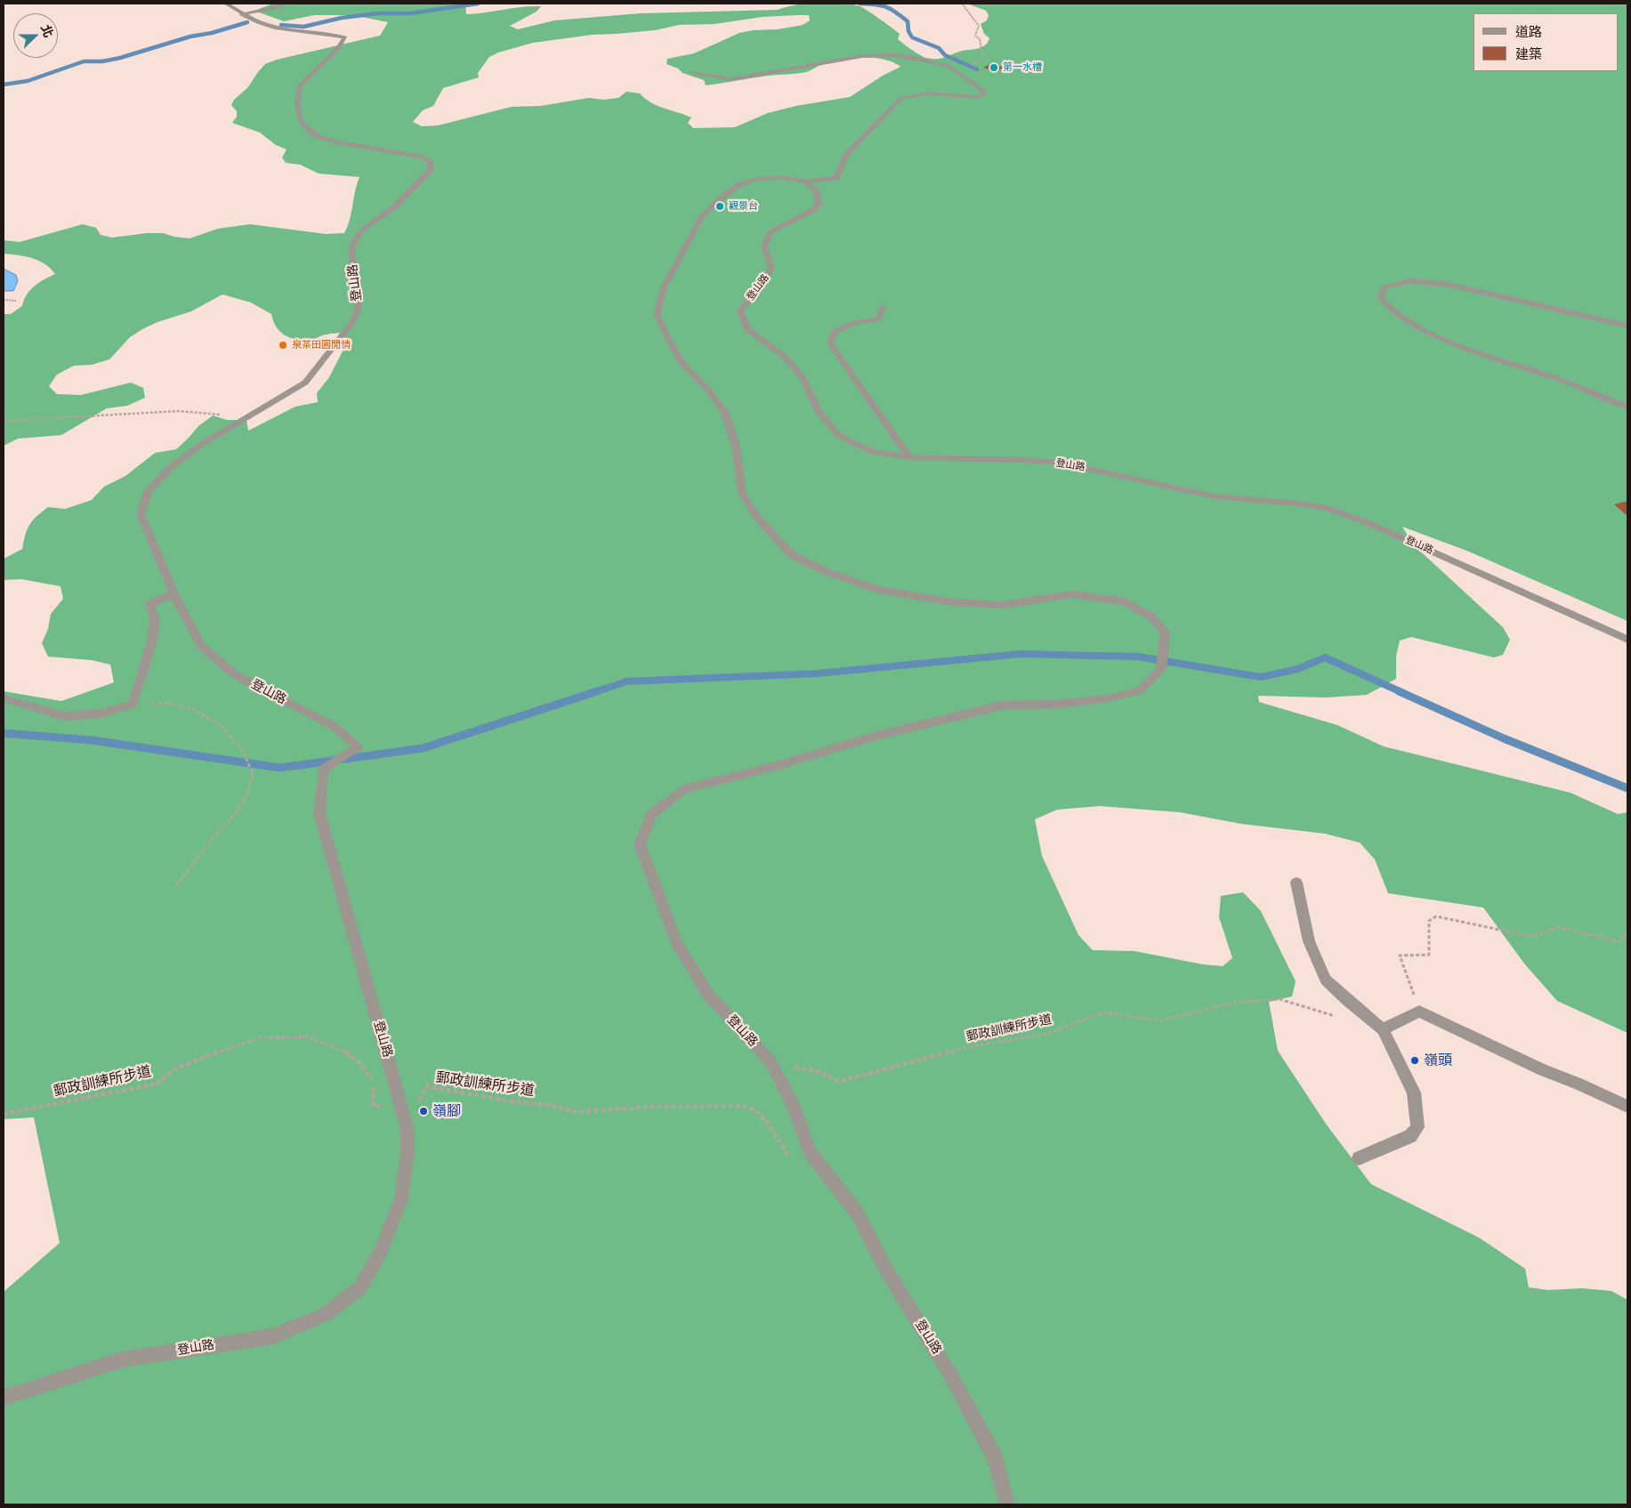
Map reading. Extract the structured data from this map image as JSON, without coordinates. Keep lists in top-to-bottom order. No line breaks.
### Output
{"streets":{"street":["登山路"],"path":["郵政訓練所步道"]},"crossings":[["登山路","郵政訓練所步道"]],"places":["第一水槽","觀景台","泉茶田園閒情","嶺頭","嶺腳"],"legend":["道路","建築"],"north":"right"}
